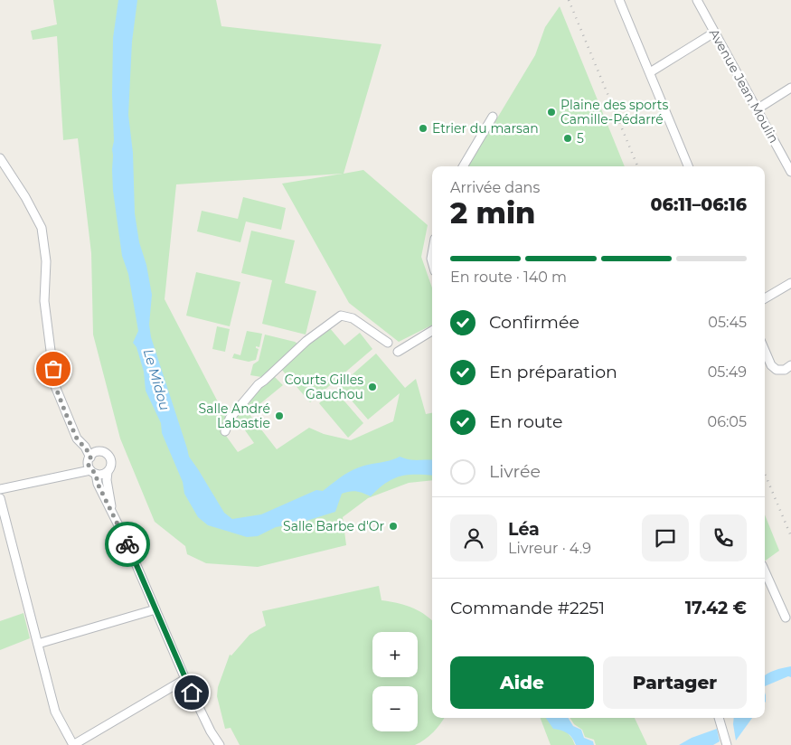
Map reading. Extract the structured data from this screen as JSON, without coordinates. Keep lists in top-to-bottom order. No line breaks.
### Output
{"streets":{"street":["Avenue Jean Moulin"]},"water":["Le Midou"],"places":["Plaine des sports Camille-Pédarré","Etrier du marsan","5","Courts Gilles Gauchou","Salle André Labastie","Salle Barbe d'Or"],"page":{"heading":["2 min","Arrivée dans","06:11–06:16"],"panel":["Léa","Livreur · 4.9","Commande #2251","17.42 €"],"bar":"En route · 140 m","list":[["Confirmée","05:45"],["En préparation","05:49"],["En route","06:05"],"Livrée"],"map_buttons":["+","−"],"buttons":["Aide","Partager"]}}
